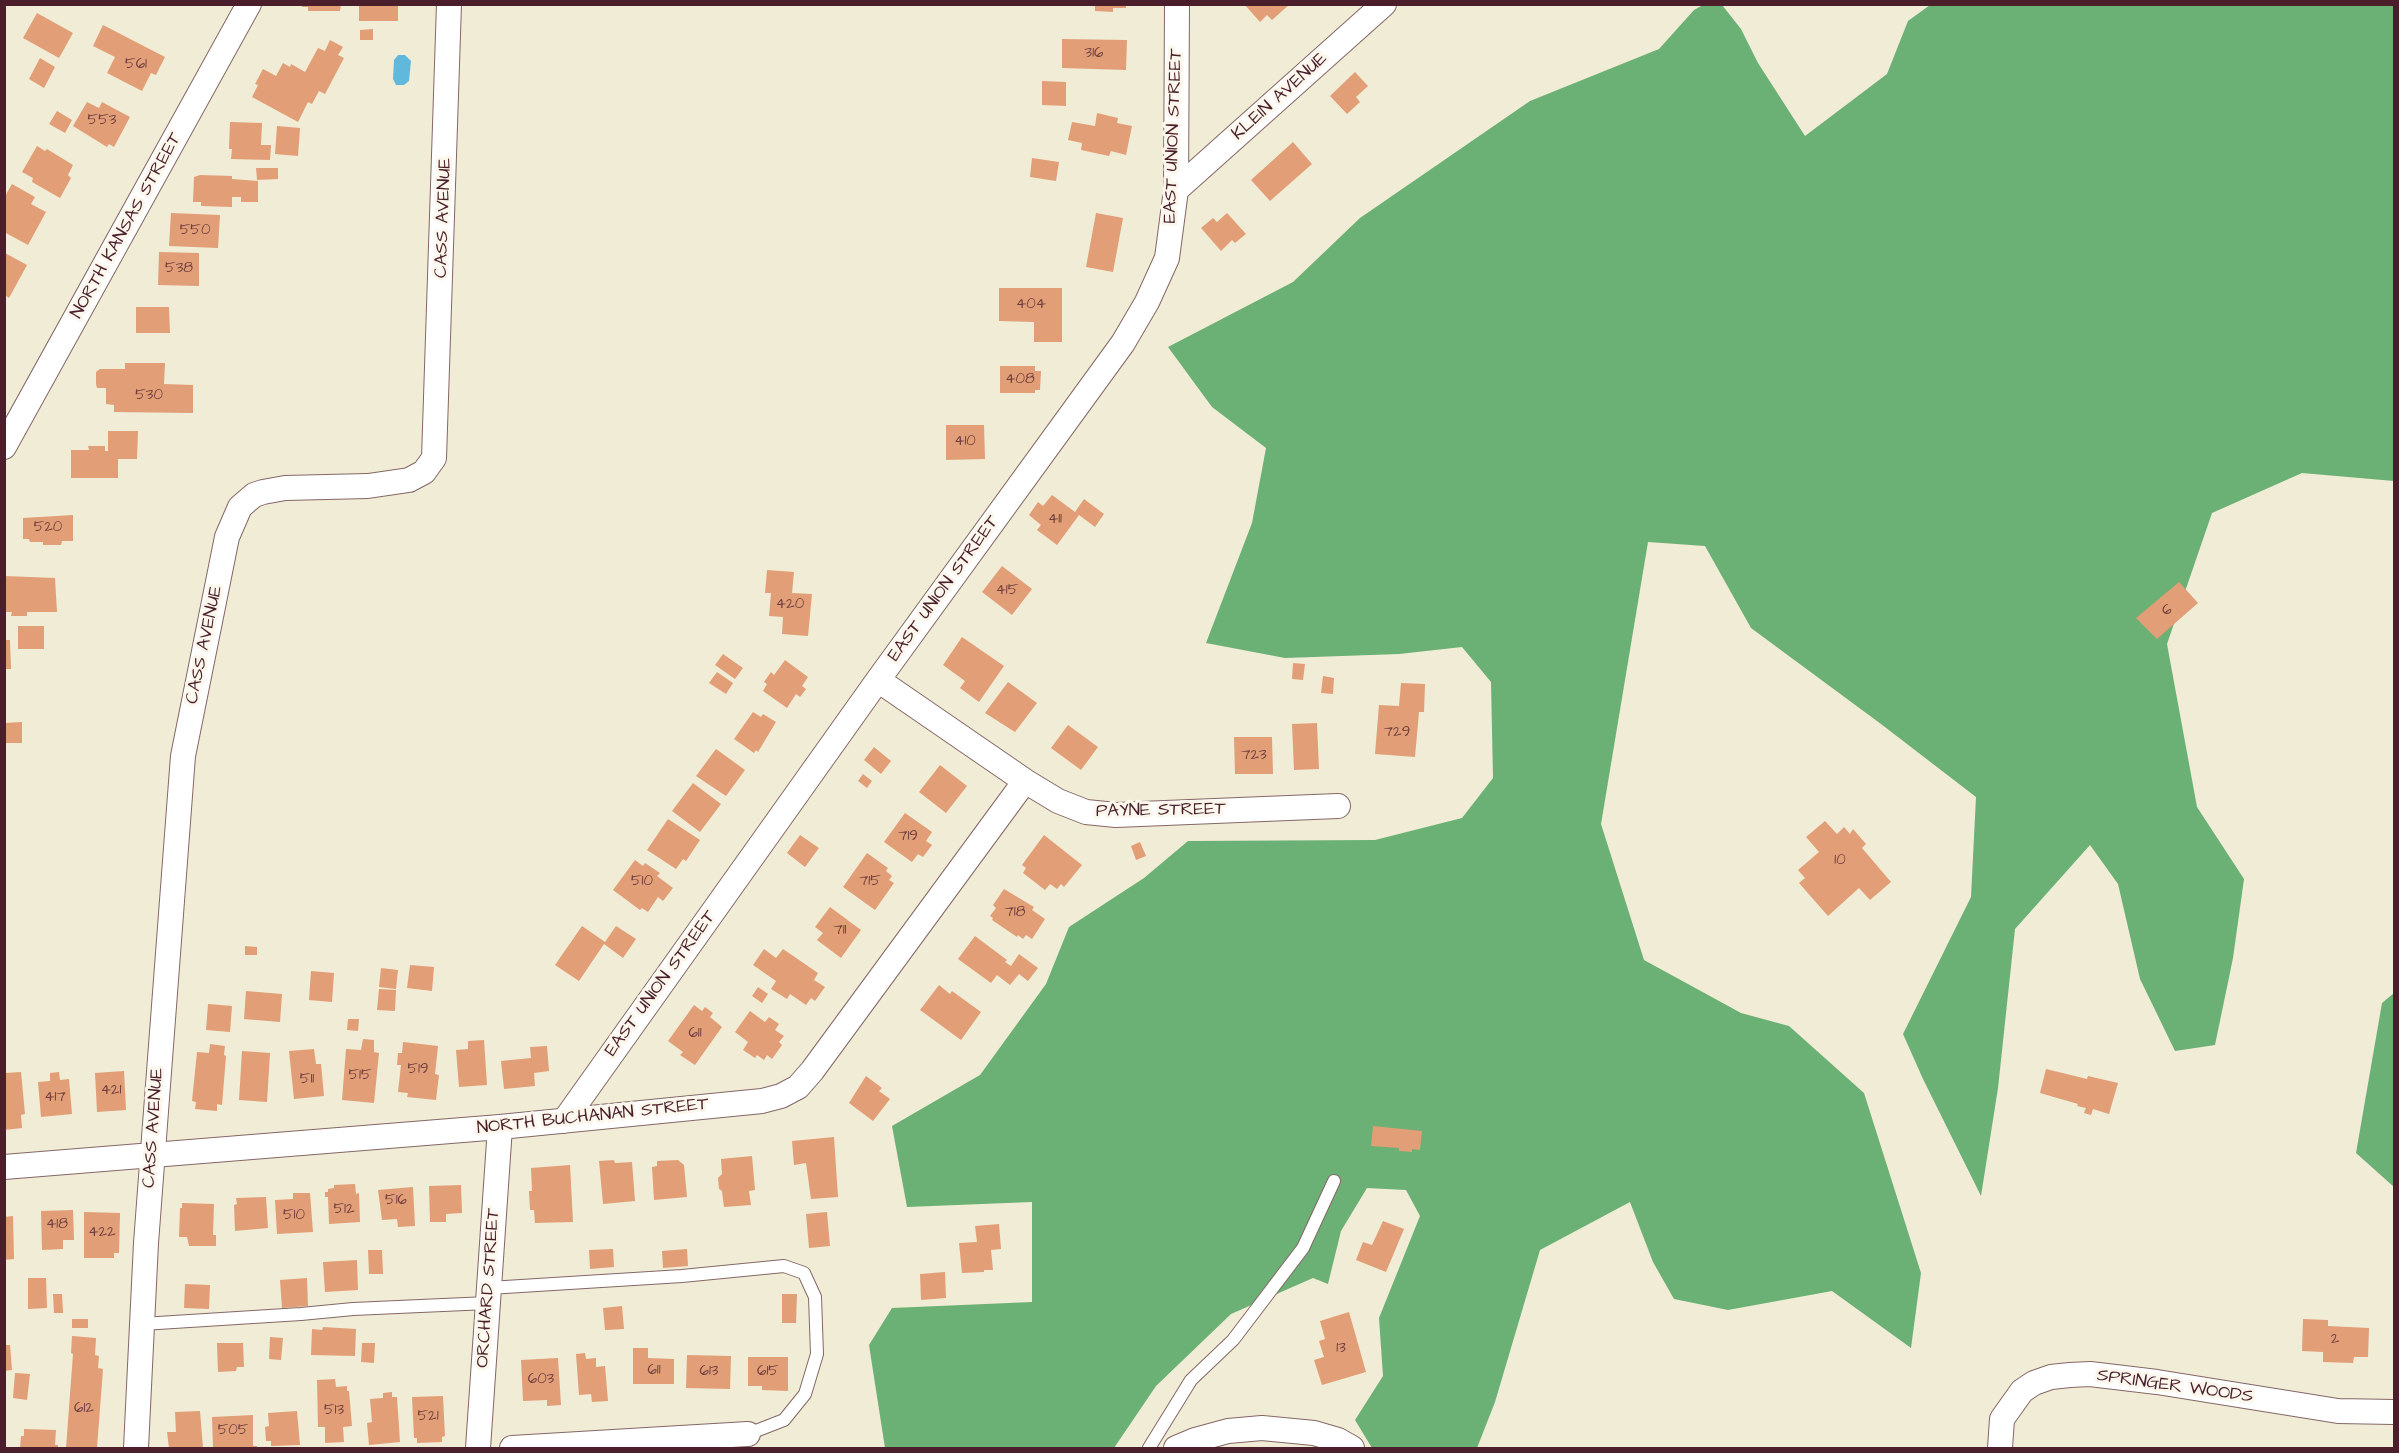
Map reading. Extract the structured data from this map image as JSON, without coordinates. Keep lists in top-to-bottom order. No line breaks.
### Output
{"streets":{"street":["KLEIN AVENUE","EAST UNION STREET","CASS AVENUE","NORTH KANSAS STREET","PAYNE STREET","NORTH BUCHANAN STREET","ORCHARD STREET","SPRINGER WOODS"]},"crossings":[["KLEIN AVENUE","EAST UNION STREET"],["EAST UNION STREET","PAYNE STREET"],["EAST UNION STREET","NORTH BUCHANAN STREET"],["CASS AVENUE","NORTH BUCHANAN STREET"],["PAYNE STREET","NORTH BUCHANAN STREET"],["NORTH BUCHANAN STREET","ORCHARD STREET"]],"house_numbers":["316","561","553","550","538","404","408","530","410","411","520","415","420","6","729","723","719","10","510","715","718","711","611","519","515","511","421","417","516","512","510","418","422","2","13","611","613","615","603","612","513","521","505"]}
